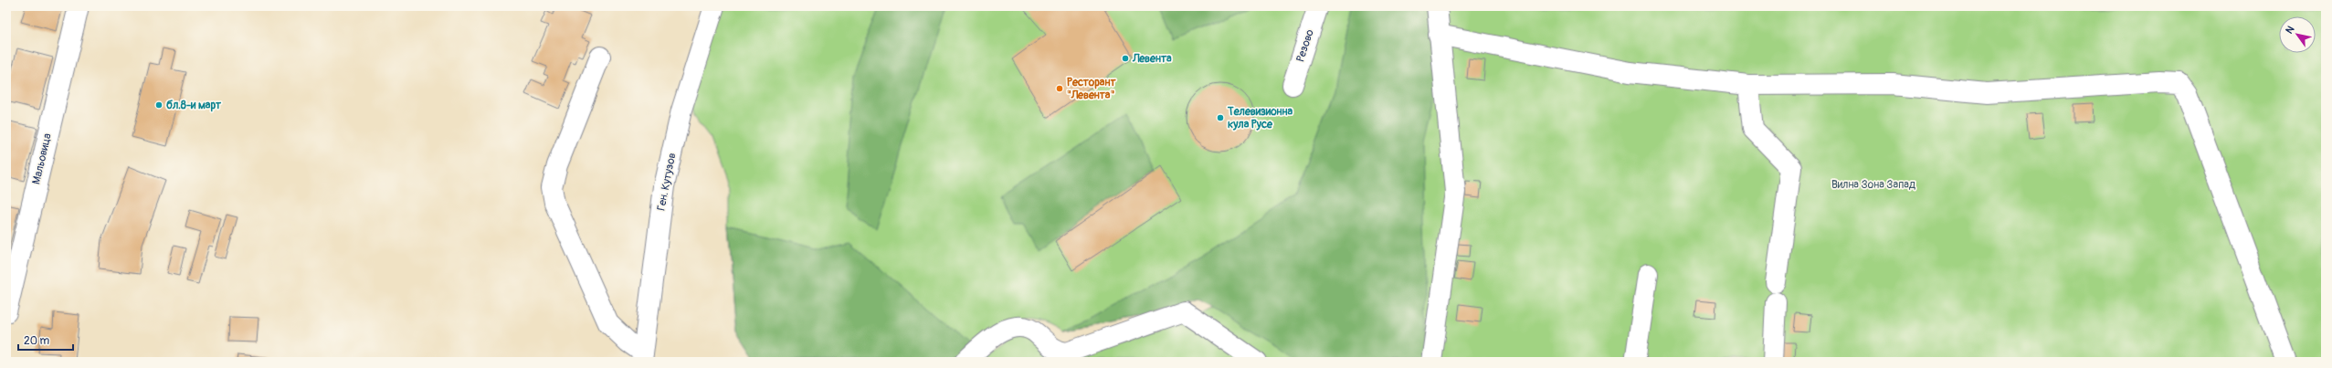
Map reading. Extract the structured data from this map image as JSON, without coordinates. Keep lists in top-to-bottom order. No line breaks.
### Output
{"streets":{"street":["Резово","Мальовица","Ген. Кутузов"]},"parks":["Вилна Зона Запад"],"places":["Левента","Ресторант \"Левента\"","бл.8-и март","Телевизионна кула Русе"],"scale_bar":"20 m","north":"top left"}
